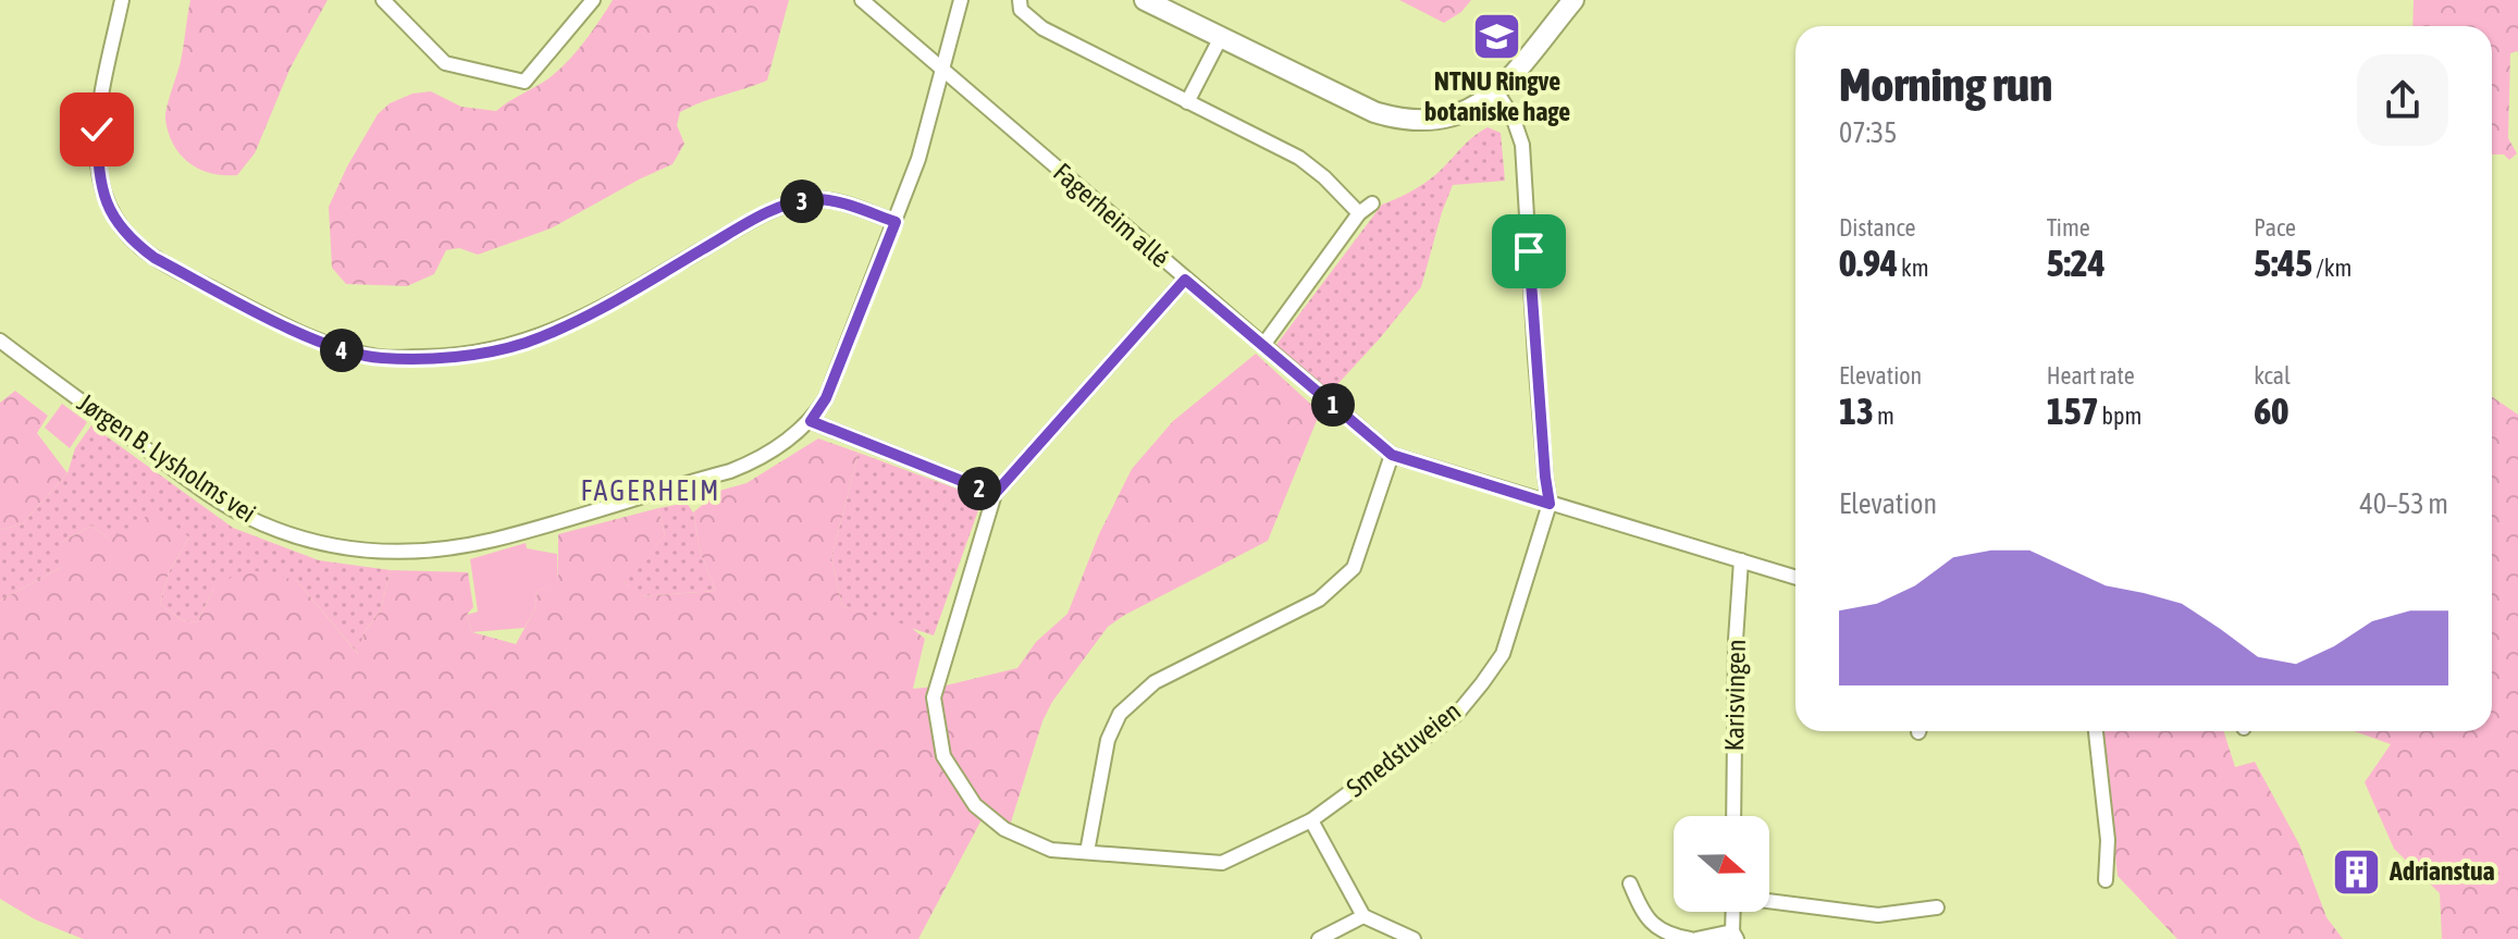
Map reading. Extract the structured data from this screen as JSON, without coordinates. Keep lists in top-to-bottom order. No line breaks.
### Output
{"streets":{"street":["Fagerheim allé","Jørgen B. Lysholms vei","Karisvingen","Smedstuveien"]},"crossings":[["Fagerheim allé","Jørgen B. Lysholms vei"],["Fagerheim allé","Karisvingen"],["Fagerheim allé","Smedstuveien"]],"districts":["FAGERHEIM"],"places":{"school or university":["NTNU Ringve botaniske hage"],"building":["Adrianstua"]},"north":"right","page":{"heading":["Morning run","07:35"],"stats":[["Distance","0.94 km"],["Time","5:24"],["Pace","5:45 /km"],["Elevation","13 m"],["Heart rate","157 bpm"],["kcal","60"]],"pins":["3","4","1","2"],"chart":["Elevation","40–53 m"]}}
